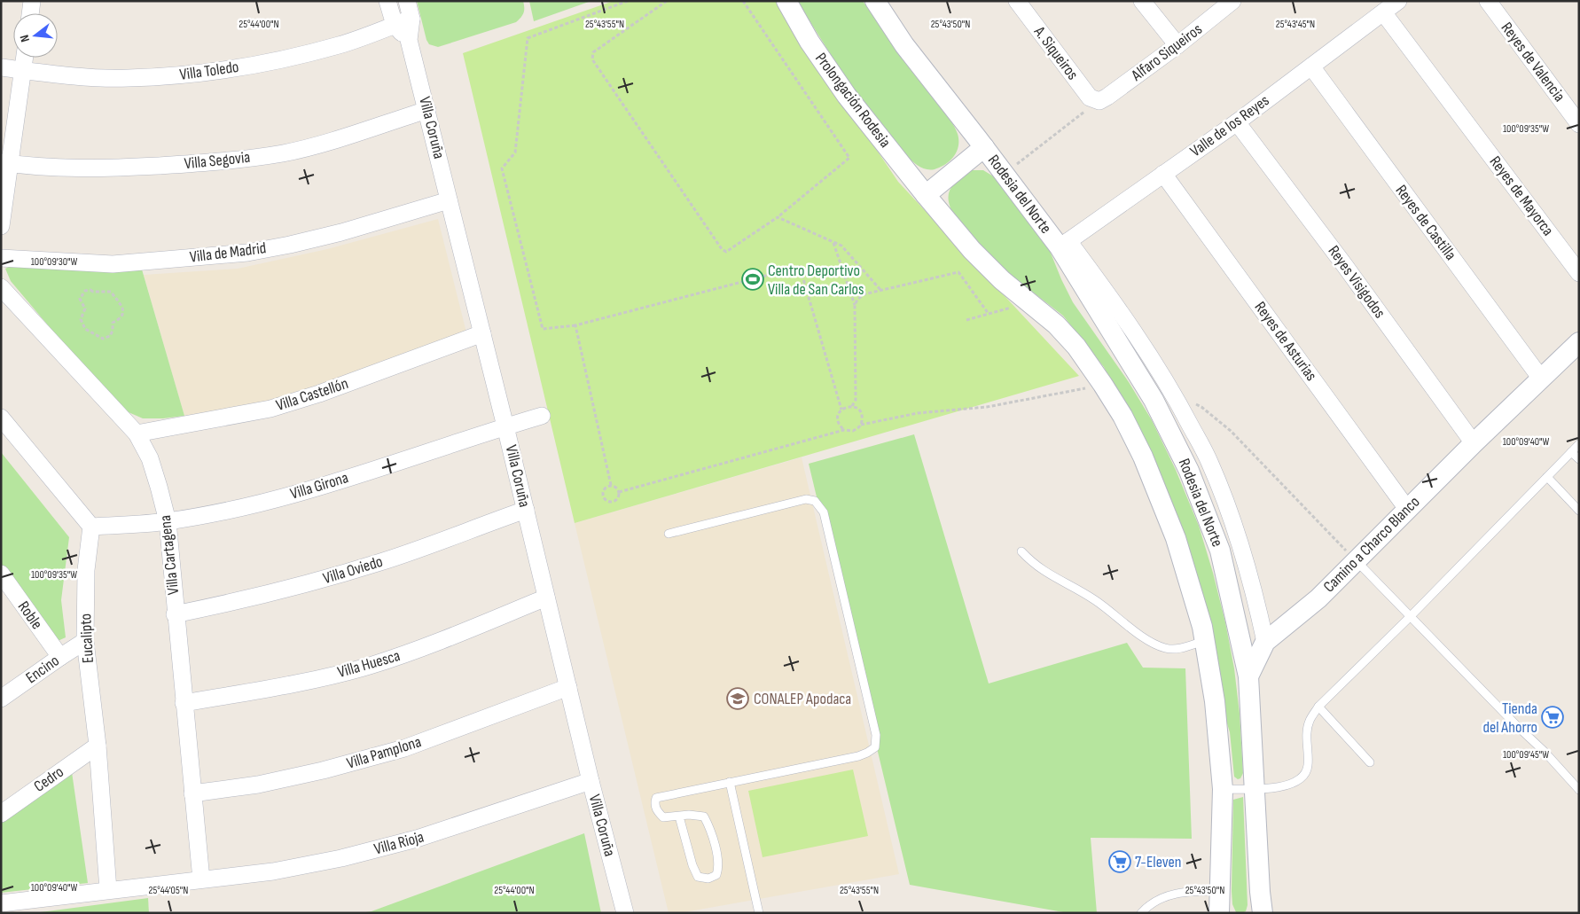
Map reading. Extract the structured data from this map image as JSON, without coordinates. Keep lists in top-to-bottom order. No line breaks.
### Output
{"streets":{"street":["Alfaro Siqueiros","A. Siqueiros","Reyes de Valencia","Villa Toledo","Prolongación Rodesia","Valle de los Reyes","Villa Coruña","Villa Segovia","Rodesia del Norte","Reyes de Mayorca","Reyes de Castilla","Villa de Madrid","Reyes Visigodos","Reyes de Asturias","Villa Castellón","Villa Girona","Camino a Charco Blanco","Villa Cartagena","Villa Oviedo","Roble","Eucalipto","Villa Huesca","Encino","Villa Pamplona","Cedro","Villa Rioja"]},"crossings":[["Alfaro Siqueiros","A. Siqueiros"],["Villa Toledo","Villa Coruña"],["Valle de los Reyes","Rodesia del Norte"],["Valle de los Reyes","Reyes de Mayorca"],["Valle de los Reyes","Reyes de Castilla"],["Valle de los Reyes","Reyes Visigodos"],["Valle de los Reyes","Reyes de Asturias"],["Villa Coruña","Villa Segovia"],["Villa Coruña","Villa de Madrid"],["Villa Coruña","Villa Castellón"],["Villa Coruña","Villa Girona"],["Villa Coruña","Villa Oviedo"],["Villa Coruña","Villa Huesca"],["Villa Coruña","Villa Pamplona"],["Villa Coruña","Villa Rioja"],["Rodesia del Norte","Camino a Charco Blanco"],["Reyes de Castilla","Camino a Charco Blanco"],["Reyes Visigodos","Camino a Charco Blanco"],["Reyes de Asturias","Camino a Charco Blanco"],["Villa Castellón","Villa Cartagena"],["Villa Girona","Villa Cartagena"],["Villa Girona","Eucalipto"],["Villa Cartagena","Villa Oviedo"],["Villa Cartagena","Villa Huesca"],["Villa Cartagena","Villa Pamplona"],["Villa Cartagena","Villa Rioja"],["Roble","Encino"],["Eucalipto","Encino"],["Eucalipto","Cedro"],["Eucalipto","Villa Rioja"]],"places":{"sports":["Centro Deportivo Villa de San Carlos"],"school or university":["CONALEP Apodaca"],"supermarket":["Tienda del Ahorro","7-Eleven"]},"north":"left","coordinates":["25°44'00\"N","25°43'55\"N","25°43'50\"N","25°43'45\"N","100°09'35\"W","100°09'30\"W","100°09'40\"W","100°09'45\"W","25°44'05\"N"]}
